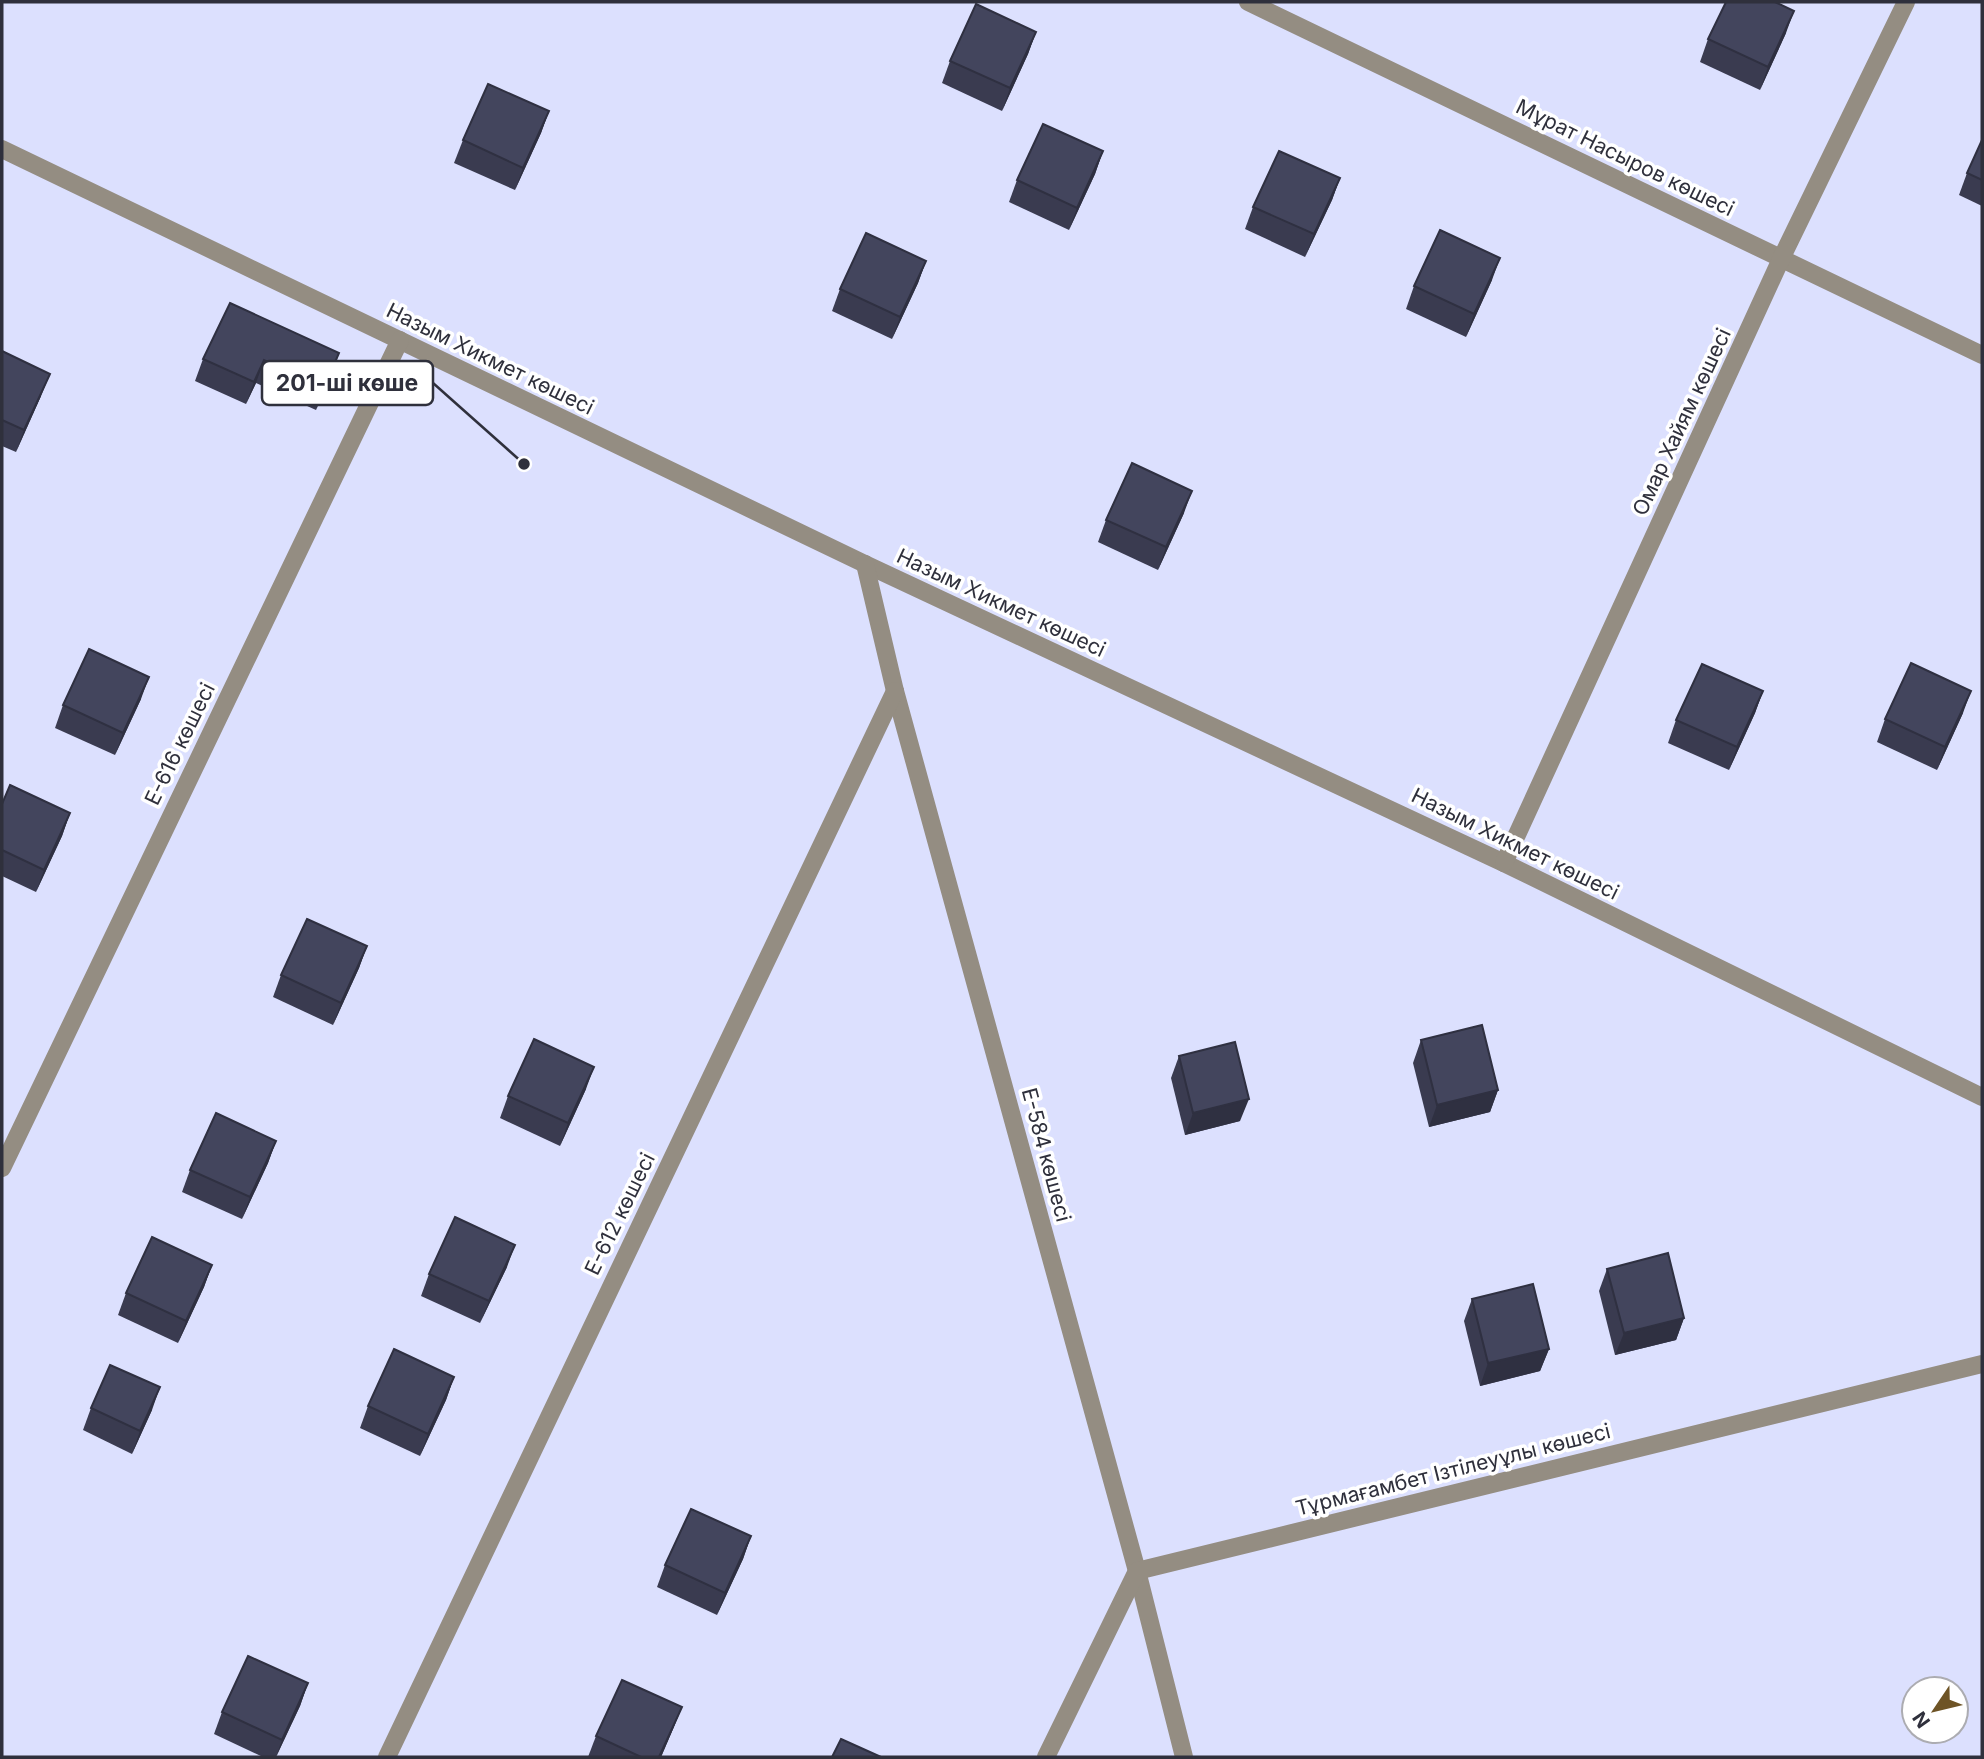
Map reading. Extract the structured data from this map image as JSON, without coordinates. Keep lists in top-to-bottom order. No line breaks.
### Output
{"streets":{"street":["Мұрат Насыров көшесі","Назым Хикмет көшесі","Омар Хайям көшесі","Е-616 көшесі","Е-584 көшесі","Е-612 көшесі","Тұрмағамбет Ізтілеуұлы көшесі"]},"crossings":[["Мұрат Насыров көшесі","Омар Хайям көшесі"],["Назым Хикмет көшесі","Омар Хайям көшесі"],["Назым Хикмет көшесі","Е-616 көшесі"],["Назым Хикмет көшесі","Е-584 көшесі"],["Е-584 көшесі","Е-612 көшесі"],["Е-584 көшесі","Тұрмағамбет Ізтілеуұлы көшесі"]],"places":["201-ші көше"],"north":"bottom left"}
